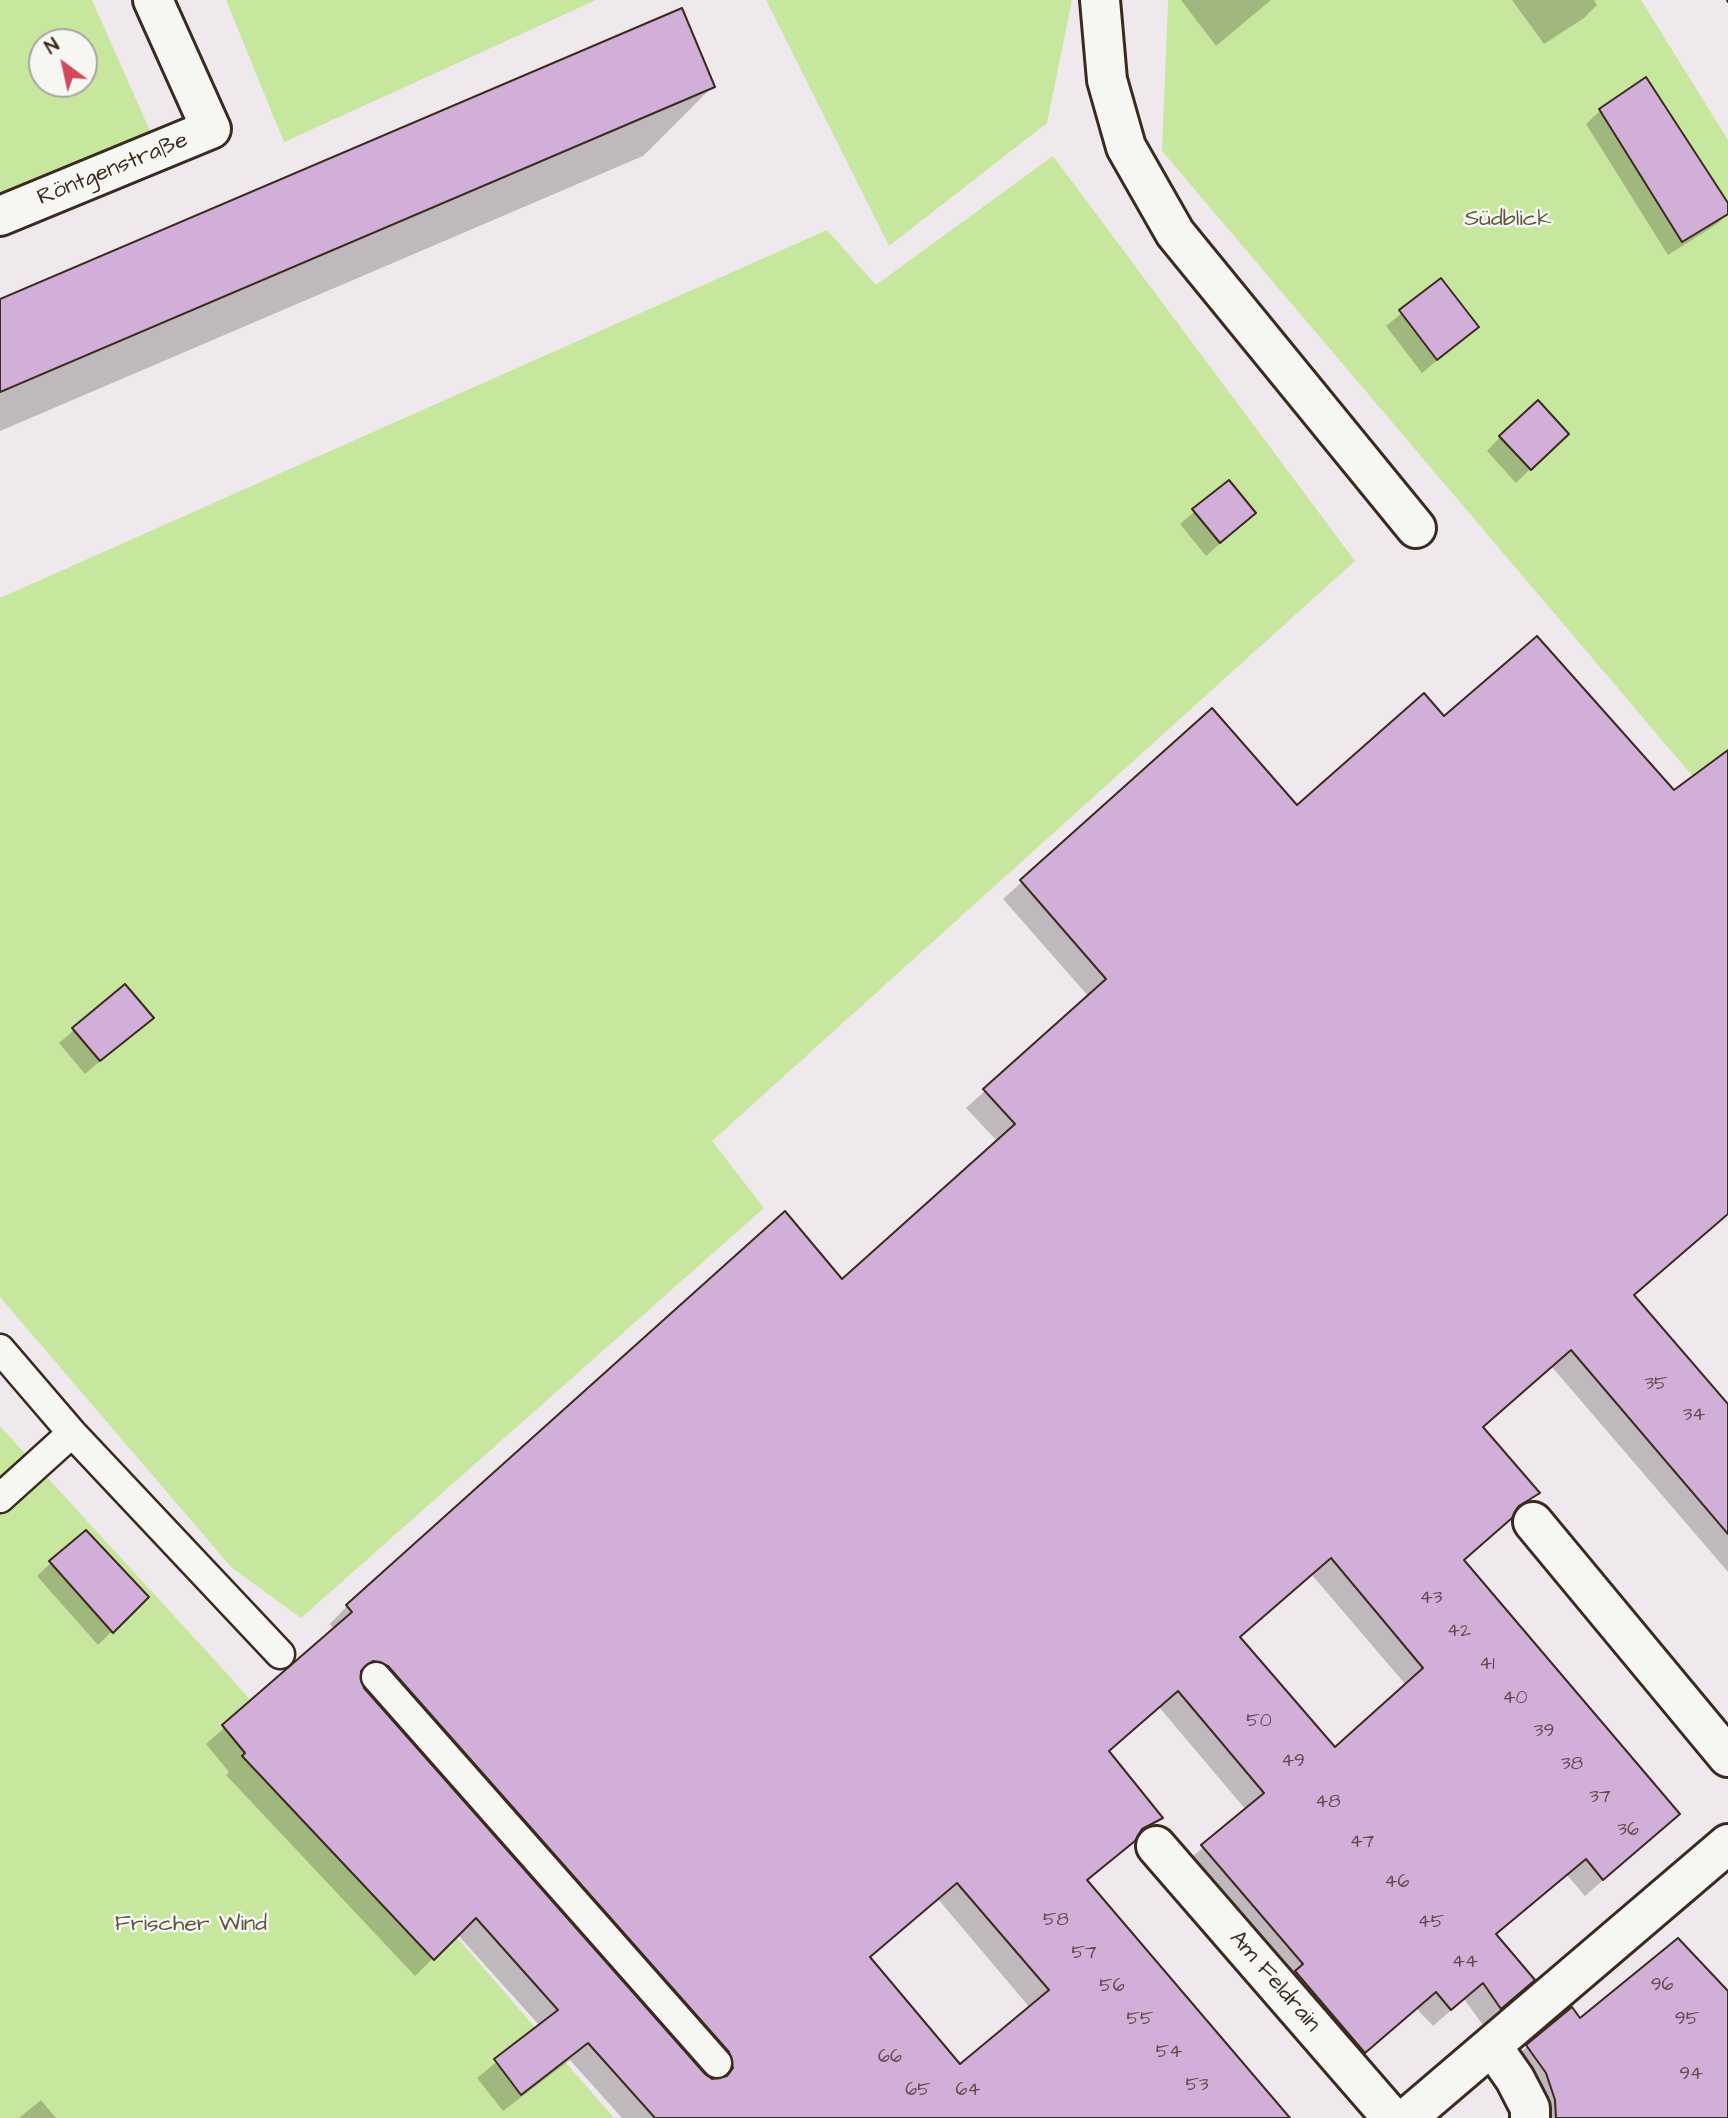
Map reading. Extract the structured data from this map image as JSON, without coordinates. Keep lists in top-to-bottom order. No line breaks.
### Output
{"streets":{"street":["Röntgenstraße","Am Feldrain"]},"parks":["Südblick","Frischer Wind"],"house_numbers":["35","34","43","42","41","40","50","39","49","38","37","48","36","47","46","58","45","57","44","96","56","55","95","54","66","94","53","65","64"],"north":"top left"}
